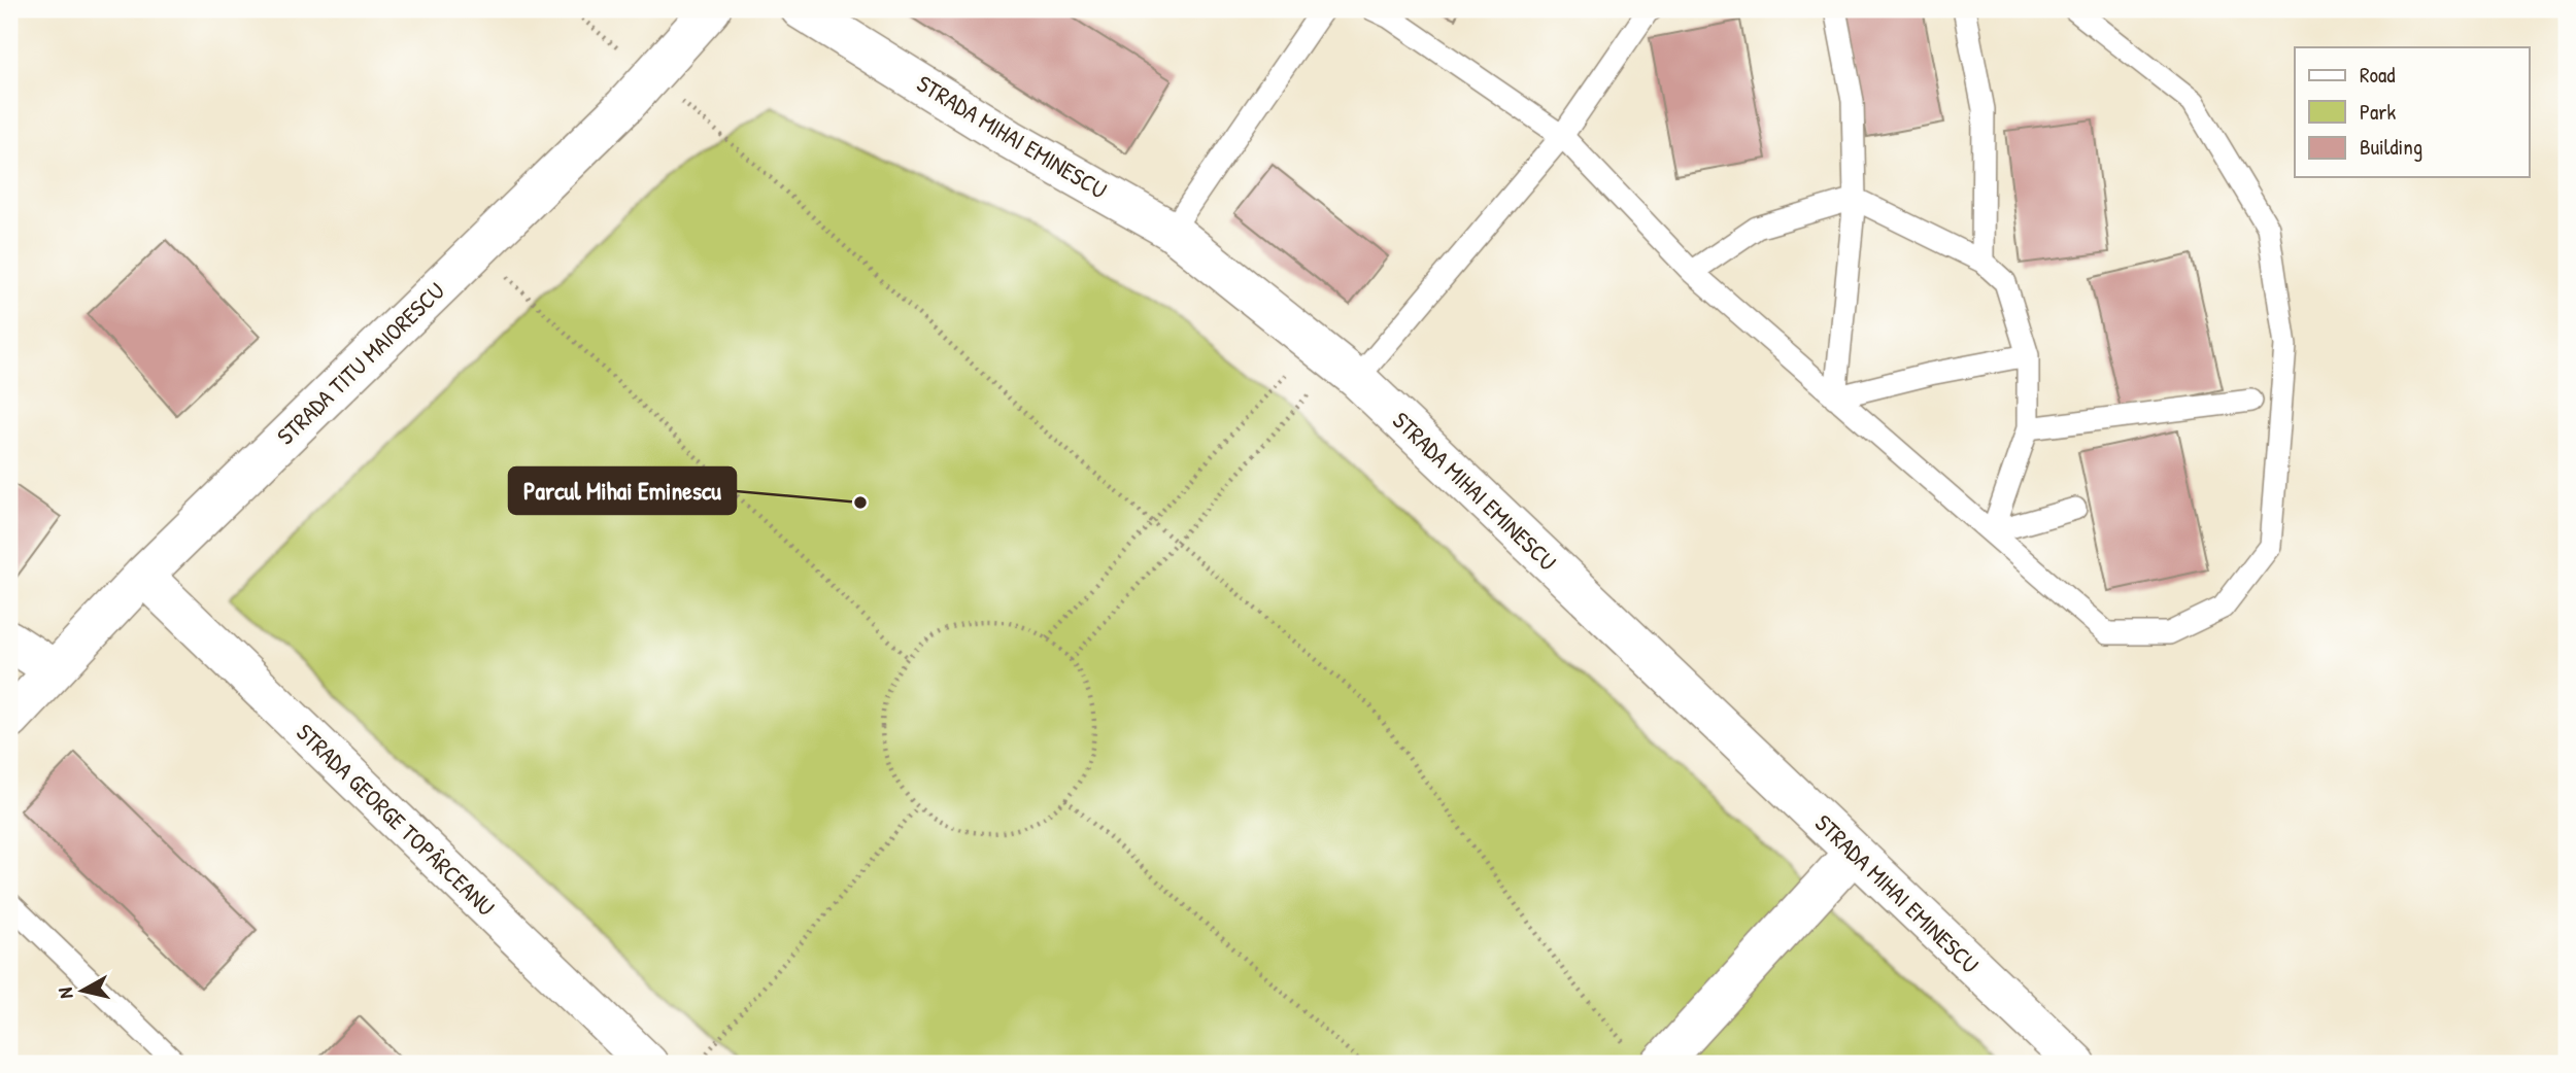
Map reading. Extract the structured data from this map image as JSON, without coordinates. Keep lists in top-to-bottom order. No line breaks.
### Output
{"streets":{"street":["STRADA MIHAI EMINESCU","STRADA TITU MAIORESCU","STRADA GEORGE TOPÂRCEANU"]},"crossings":[["STRADA TITU MAIORESCU","STRADA GEORGE TOPÂRCEANU"]],"places":["Parcul Mihai Eminescu"],"legend":["Road","Park","Building"],"north":"left"}
